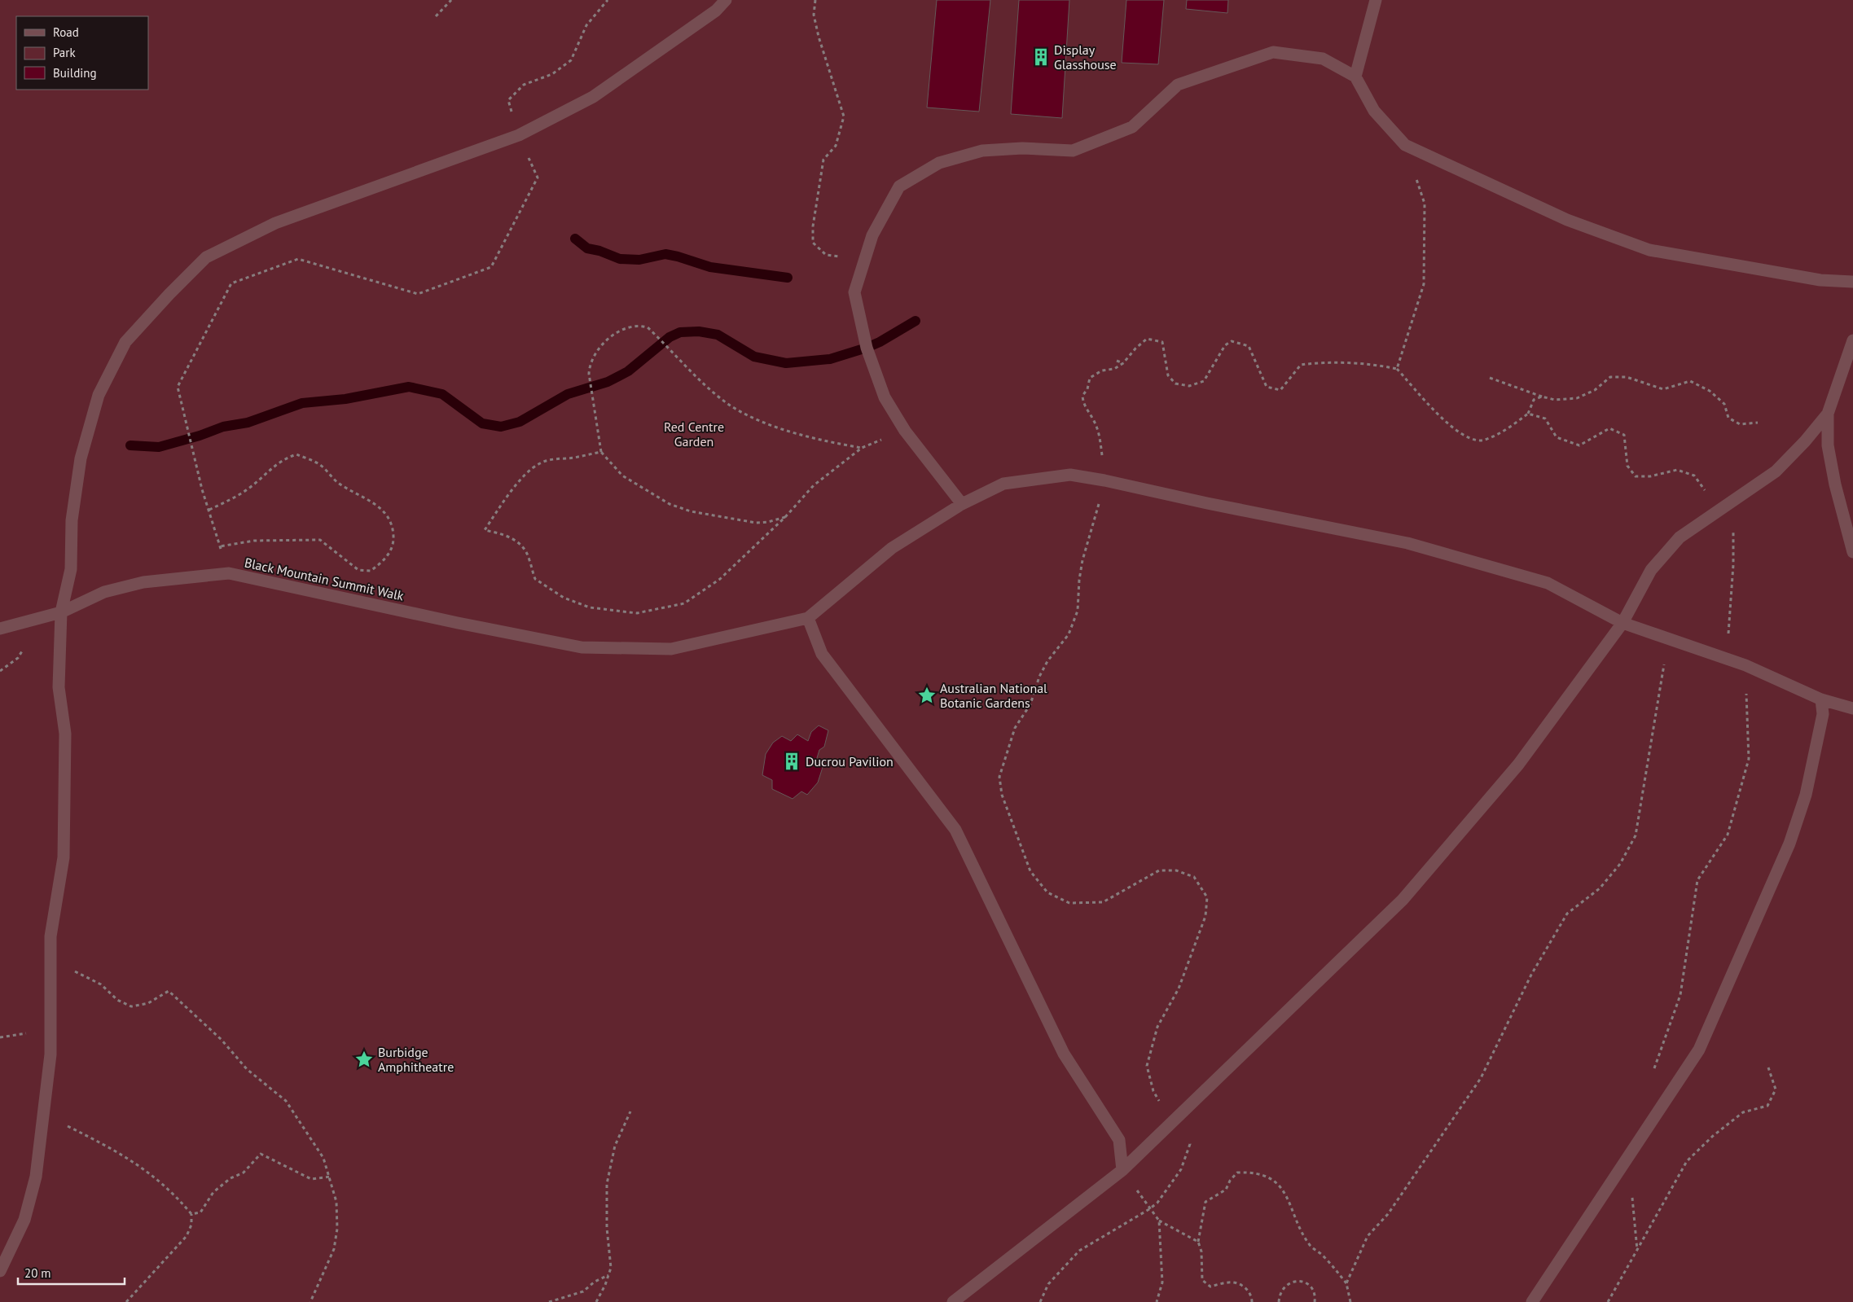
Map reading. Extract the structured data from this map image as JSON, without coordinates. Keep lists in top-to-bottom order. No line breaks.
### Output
{"streets":{"lane":["Black Mountain Summit Walk"]},"parks":["Red Centre Garden"],"places":{"building":["Display Glasshouse","Ducrou Pavilion"],"place":["Australian National Botanic Gardens","Burbidge Amphitheatre"]},"legend":["Road","Park","Building"],"scale_bar":"20 m"}
